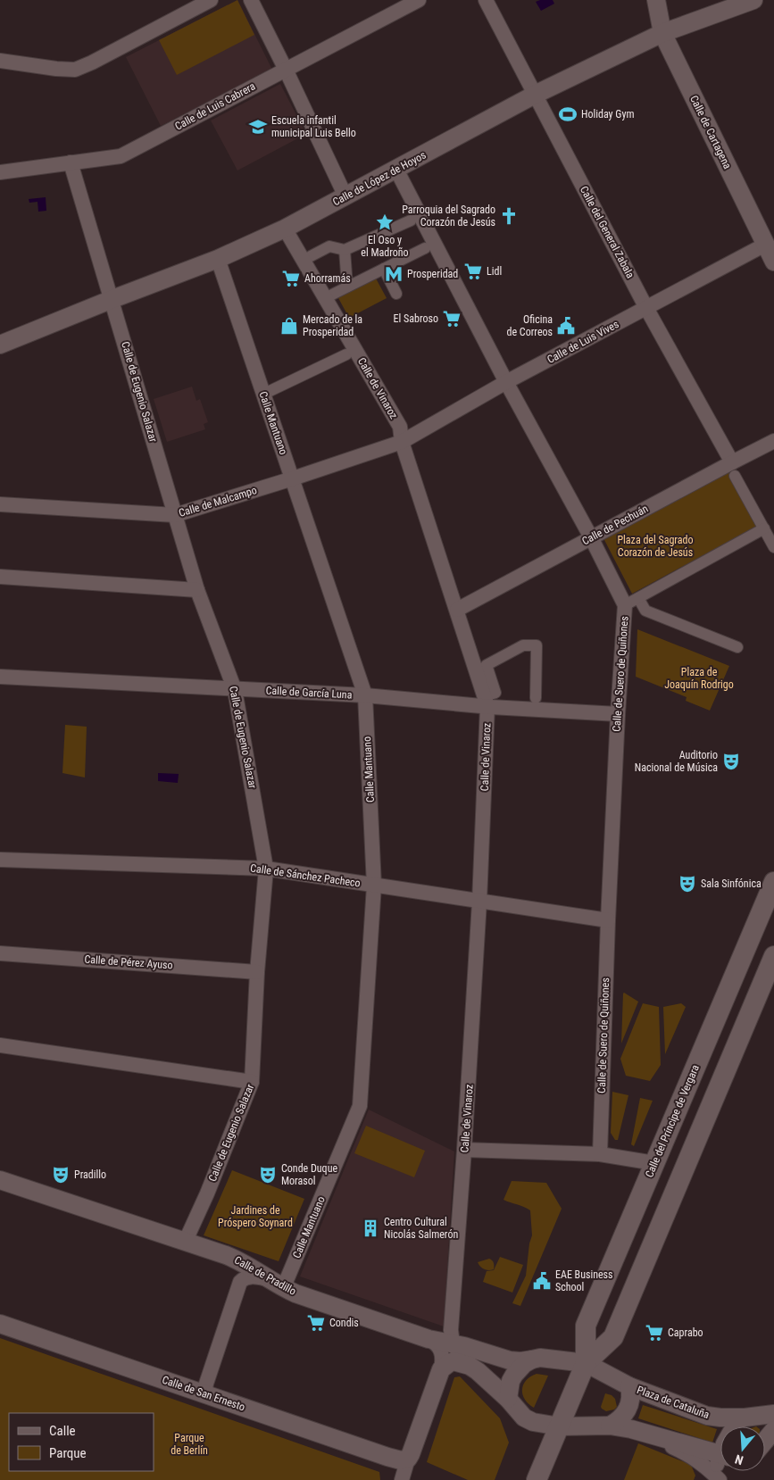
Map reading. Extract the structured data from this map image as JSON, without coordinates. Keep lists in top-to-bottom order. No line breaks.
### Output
{"streets":{"main road":["Calle del Príncipe de Vergara"],"street":["Calle de Luis Cabrera","Calle de Cartagena","Calle de López de Hoyos","Calle del General Zabala","Calle de Luis Vives","Calle de Vinaroz","Calle de Eugenio Salazar","Calle Mantuano","Calle de Malcampo","Calle de Pechuán","Calle de Suero de Quiñones","Calle de García Luna","Calle de Sánchez Pacheco","Calle de Pérez Ayuso","Calle de Pradillo","Calle de San Ernesto","Plaza de Cataluña"]},"crossings":[["Calle de Luis Cabrera","Calle de Eugenio Salazar"],["Calle de Cartagena","Calle de López de Hoyos"],["Calle de Cartagena","Calle de Luis Vives"],["Calle de López de Hoyos","Calle del General Zabala"],["Calle de López de Hoyos","Calle de Vinaroz"],["Calle de López de Hoyos","Calle de Eugenio Salazar"],["Calle de López de Hoyos","Calle Mantuano"],["Calle de López de Hoyos","Calle de Suero de Quiñones"],["Calle del General Zabala","Calle de Luis Vives"],["Calle del General Zabala","Calle de Pechuán"],["Calle de Luis Vives","Calle de Vinaroz"],["Calle de Luis Vives","Calle de Malcampo"],["Calle de Luis Vives","Calle de Suero de Quiñones"],["Calle de Vinaroz","Calle de Malcampo"],["Calle de Vinaroz","Calle de Pechuán"],["Calle de Vinaroz","Calle de García Luna"],["Calle de Vinaroz","Calle de Sánchez Pacheco"],["Calle de Vinaroz","Calle de Pradillo"],["Calle de Eugenio Salazar","Calle de Malcampo"],["Calle de Eugenio Salazar","Calle de García Luna"],["Calle de Eugenio Salazar","Calle de Sánchez Pacheco"],["Calle de Eugenio Salazar","Calle de Pérez Ayuso"],["Calle de Eugenio Salazar","Calle de Pradillo"],["Calle Mantuano","Calle de Malcampo"],["Calle Mantuano","Calle de García Luna"],["Calle Mantuano","Calle de Sánchez Pacheco"],["Calle Mantuano","Calle de Pradillo"],["Calle de Pechuán","Calle de Suero de Quiñones"],["Calle de Suero de Quiñones","Calle de García Luna"],["Calle de Suero de Quiñones","Calle de Sánchez Pacheco"],["Calle del Príncipe de Vergara","Plaza de Cataluña"],["Calle de Pradillo","Plaza de Cataluña"]],"parks":["Plaza del Sagrado Corazón de Jesús","Plaza de Joaquín Rodrigo","Jardines de Próspero Soynard","Parque de Berlín"],"places":{"sports":["Holiday Gym"],"school or university":["Escuela infantil municipal Luis Bello"],"church":["Parroquia del Sagrado Corazón de Jesús"],"place":["El Oso y el Madroño"],"supermarket":["Lidl","Ahorramás","El Sabroso","Condis","Caprabo"],"metro station":["Prosperidad"],"shop":["Mercado de la Prosperidad"],"public building":["Oficina de Correos","EAE Business School"],"theatre":["Auditorio Nacional de Música","Sala Sinfónica","Pradillo","Conde Duque Morasol"],"building":["Centro Cultural Nicolás Salmerón"]},"legend":["Calle","Parque"],"north":"bottom"}
